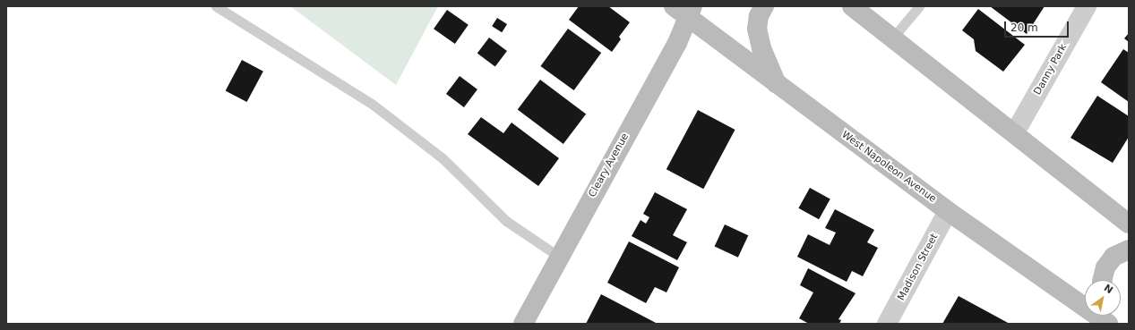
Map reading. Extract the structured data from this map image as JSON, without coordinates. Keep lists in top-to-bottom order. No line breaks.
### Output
{"streets":{"main road":["Cleary Avenue","West Napoleon Avenue"],"street":["Danny Park","Madison Street"]},"crossings":[["Cleary Avenue","West Napoleon Avenue"],["West Napoleon Avenue","Madison Street"]],"scale_bar":"20 m","north":"top right"}
